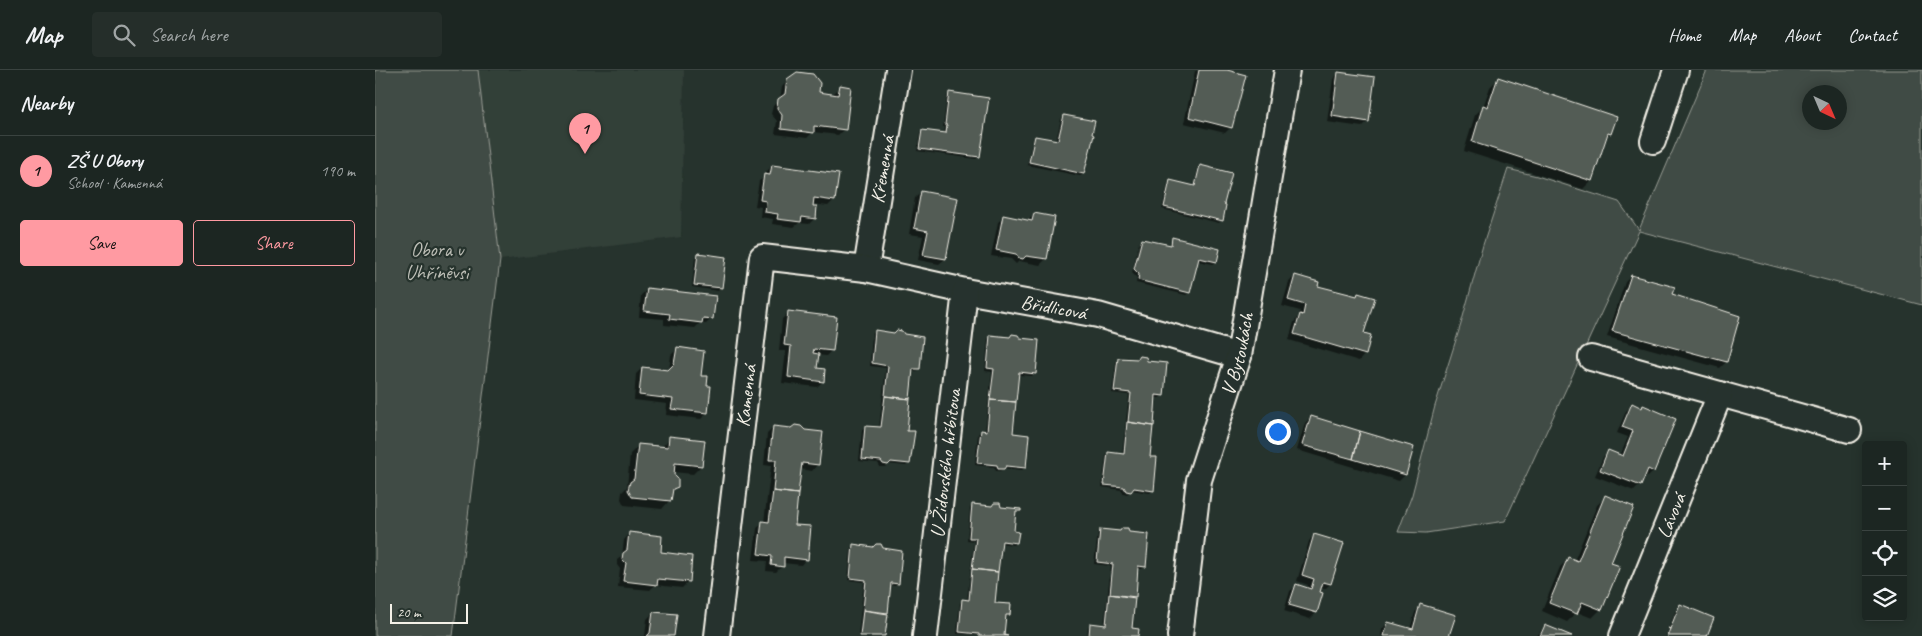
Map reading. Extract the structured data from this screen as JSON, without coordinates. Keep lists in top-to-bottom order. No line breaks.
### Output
{"streets":{"street":["Křemenná","Břidlicová","V Bytovkách","Kamenná","U Židovského hřbitova","Lávová"]},"crossings":[["Křemenná","Břidlicová"],["Křemenná","Kamenná"],["Břidlicová","V Bytovkách"],["Břidlicová","Kamenná"],["Břidlicová","U Židovského hřbitova"]],"parks":["Obora v Uhříněvsi"],"scale_bar":"20 m","north":"bottom right","page":{"header":"Map","search":"Search here","nav":["Home","Map","About","Contact"],"heading":"Nearby","pins":"1","list":[{"mark":"1","name":"ZŠ U Obory","note":"School · Kamenná","value":"190 m"}],"buttons":["Save","Share"],"map_buttons":["+","−"],"scale":"20 m"}}
